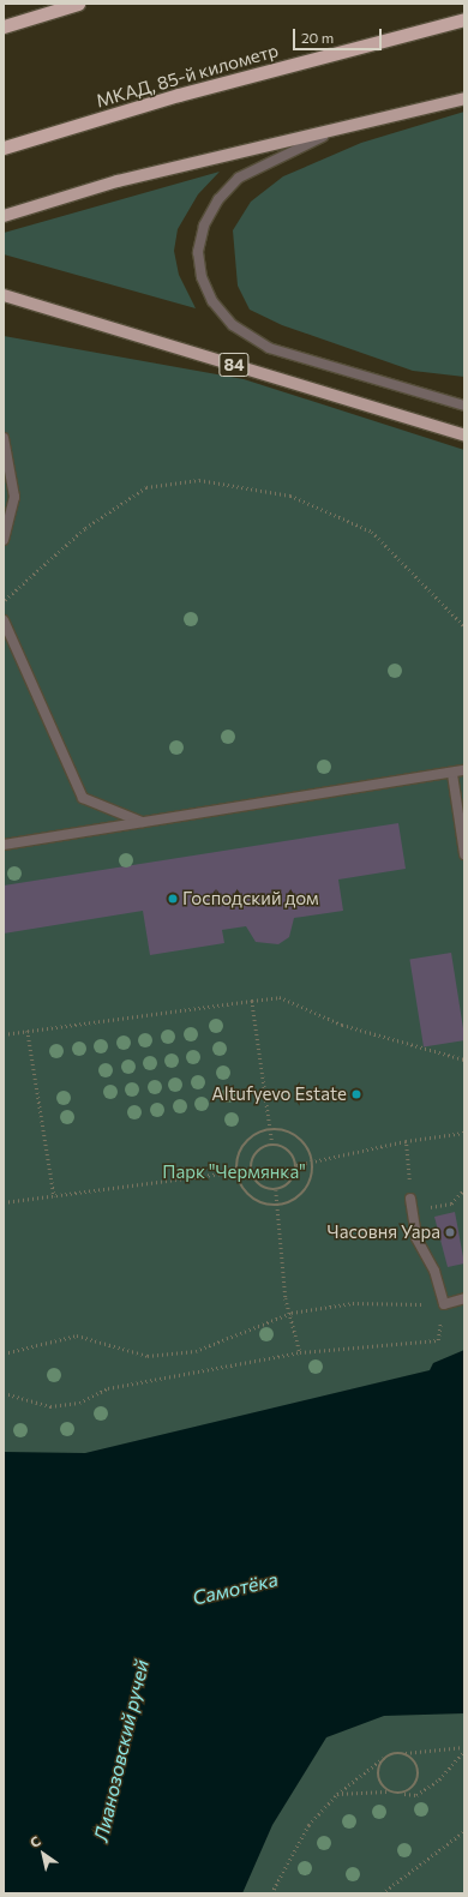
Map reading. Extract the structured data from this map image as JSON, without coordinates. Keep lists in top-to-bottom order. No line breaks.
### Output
{"streets":{"highway":["МКАД, 85-й километр"],"main road":["84"]},"water":["Самотёка","Лианозовский ручей"],"parks":["Парк \"Чермянка\""],"places":["Господский дом","Altufyevo Estate","Часовня Уара"],"scale_bar":"20 m","north":"top left"}
